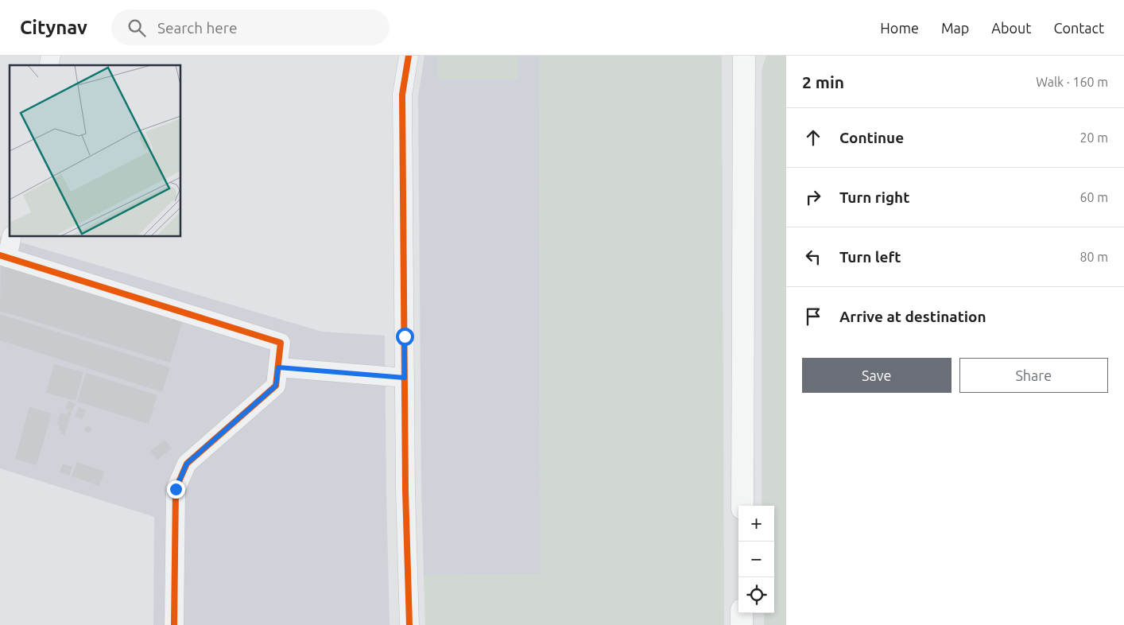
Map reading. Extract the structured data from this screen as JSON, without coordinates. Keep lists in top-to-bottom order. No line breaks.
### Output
{"page":{"header":"Citynav","search":"Search here","nav":["Home","Map","About","Contact"],"heading":["2 min","Walk · 160 m"],"list":[["Continue","20 m"],["Turn right","60 m"],["Turn left","80 m"],"Arrive at destination"],"buttons":["Save","Share"],"map_buttons":["+","−"]}}
